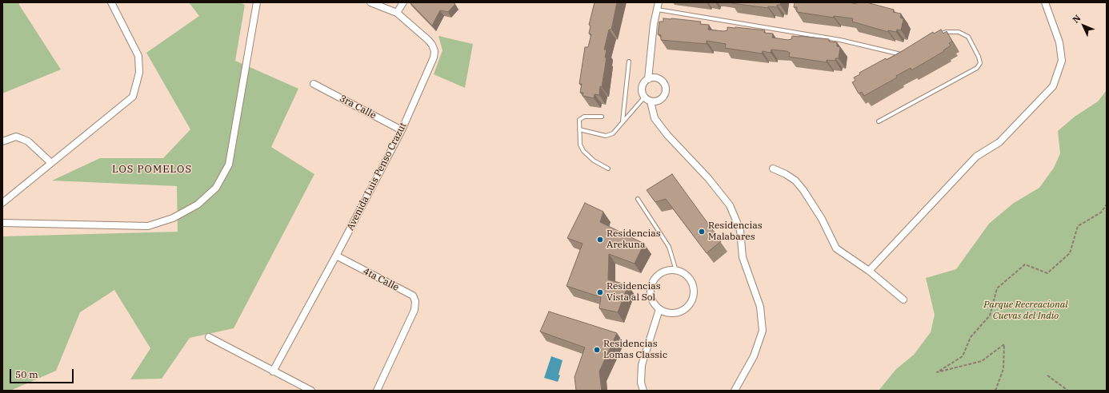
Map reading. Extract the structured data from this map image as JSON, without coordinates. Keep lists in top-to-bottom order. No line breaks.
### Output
{"streets":{"street":["3ra Calle","Avenida Luis Penso Crazut","4ta Calle"]},"crossings":[["3ra Calle","Avenida Luis Penso Crazut"],["Avenida Luis Penso Crazut","4ta Calle"]],"districts":["LOS POMELOS"],"parks":["Parque Recreacional Cuevas del Indio"],"places":["Residencias Malabares","Residencias Arekuna","Residencias Vista al Sol","Residencias Lomas Classic"],"scale_bar":"50 m","north":"top left"}
